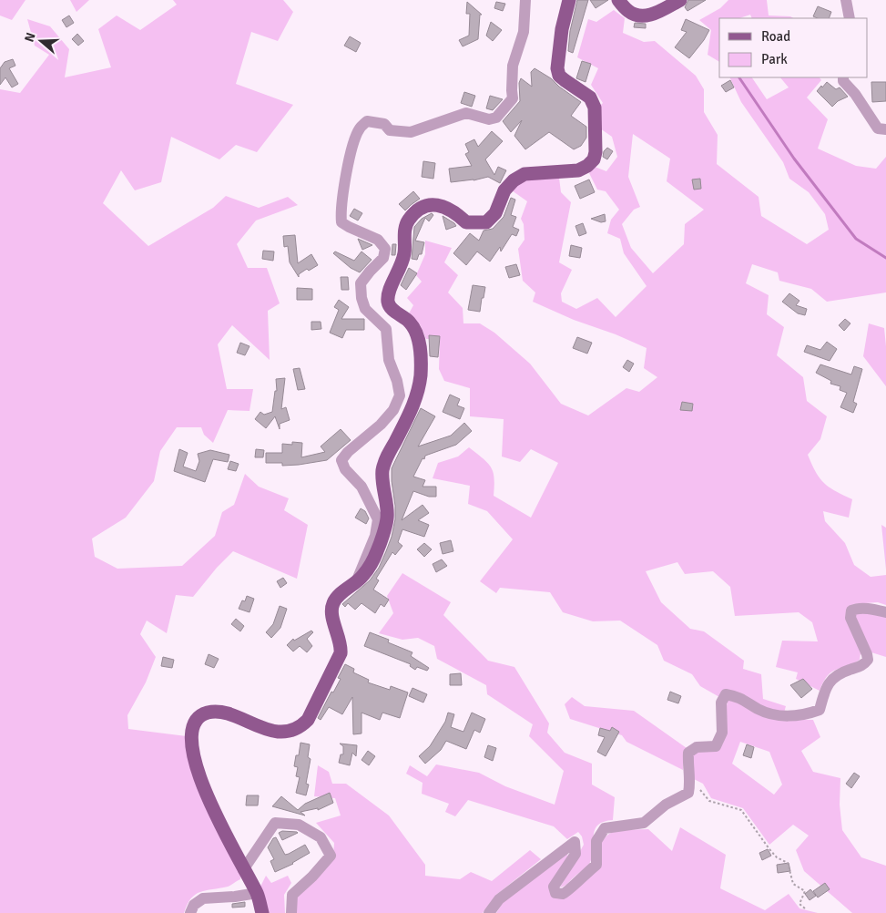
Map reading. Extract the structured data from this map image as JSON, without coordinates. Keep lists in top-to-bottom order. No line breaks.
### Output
{"legend":["Road","Park"],"north":"left"}
